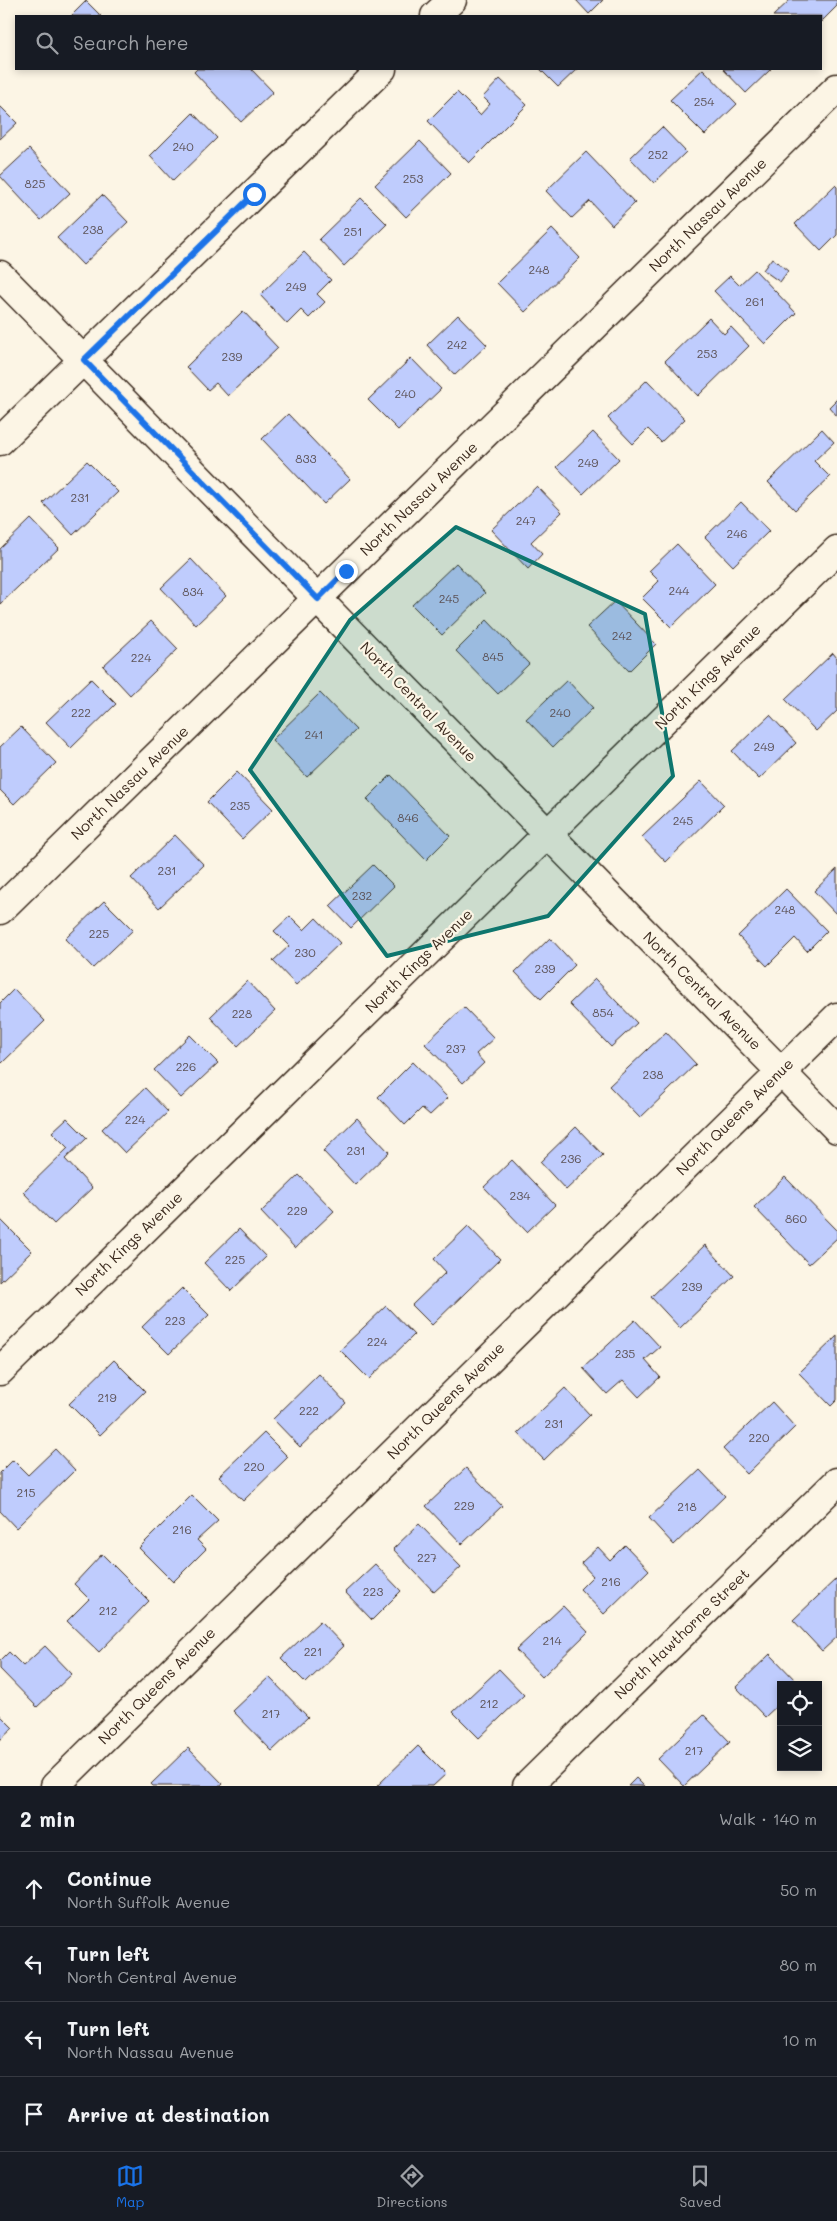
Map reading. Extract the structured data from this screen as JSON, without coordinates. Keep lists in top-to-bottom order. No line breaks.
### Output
{"streets":{"street":["North Nassau Avenue","North Kings Avenue","North Central Avenue","North Queens Avenue","North Hawthorne Street"]},"crossings":[["North Nassau Avenue","North Central Avenue"],["North Kings Avenue","North Central Avenue"],["North Central Avenue","North Queens Avenue"]],"house_numbers":["254","240","252","253","825","238","251","248","249","261","242","253","239","240","833","249","231","247","246","244","834","245","242","845","224","222","240","241","249","235","846","245","231","232","248","225","230","239","854","228","237","226","238","224","231","236","234","229","860","225","239","223","224","235","219","222","231","220","220","215","229","218","216","227","216","223","212","214","221","212","217","217"],"page":{"search":"Search here","heading":["2 min","Walk · 140 m"],"list":[["Continue","North Suffolk Avenue","50 m"],["Turn left","North Central Avenue","80 m"],["Turn left","North Nassau Avenue","10 m"],"Arrive at destination"],"nav":["Map","Directions","Saved"]}}
